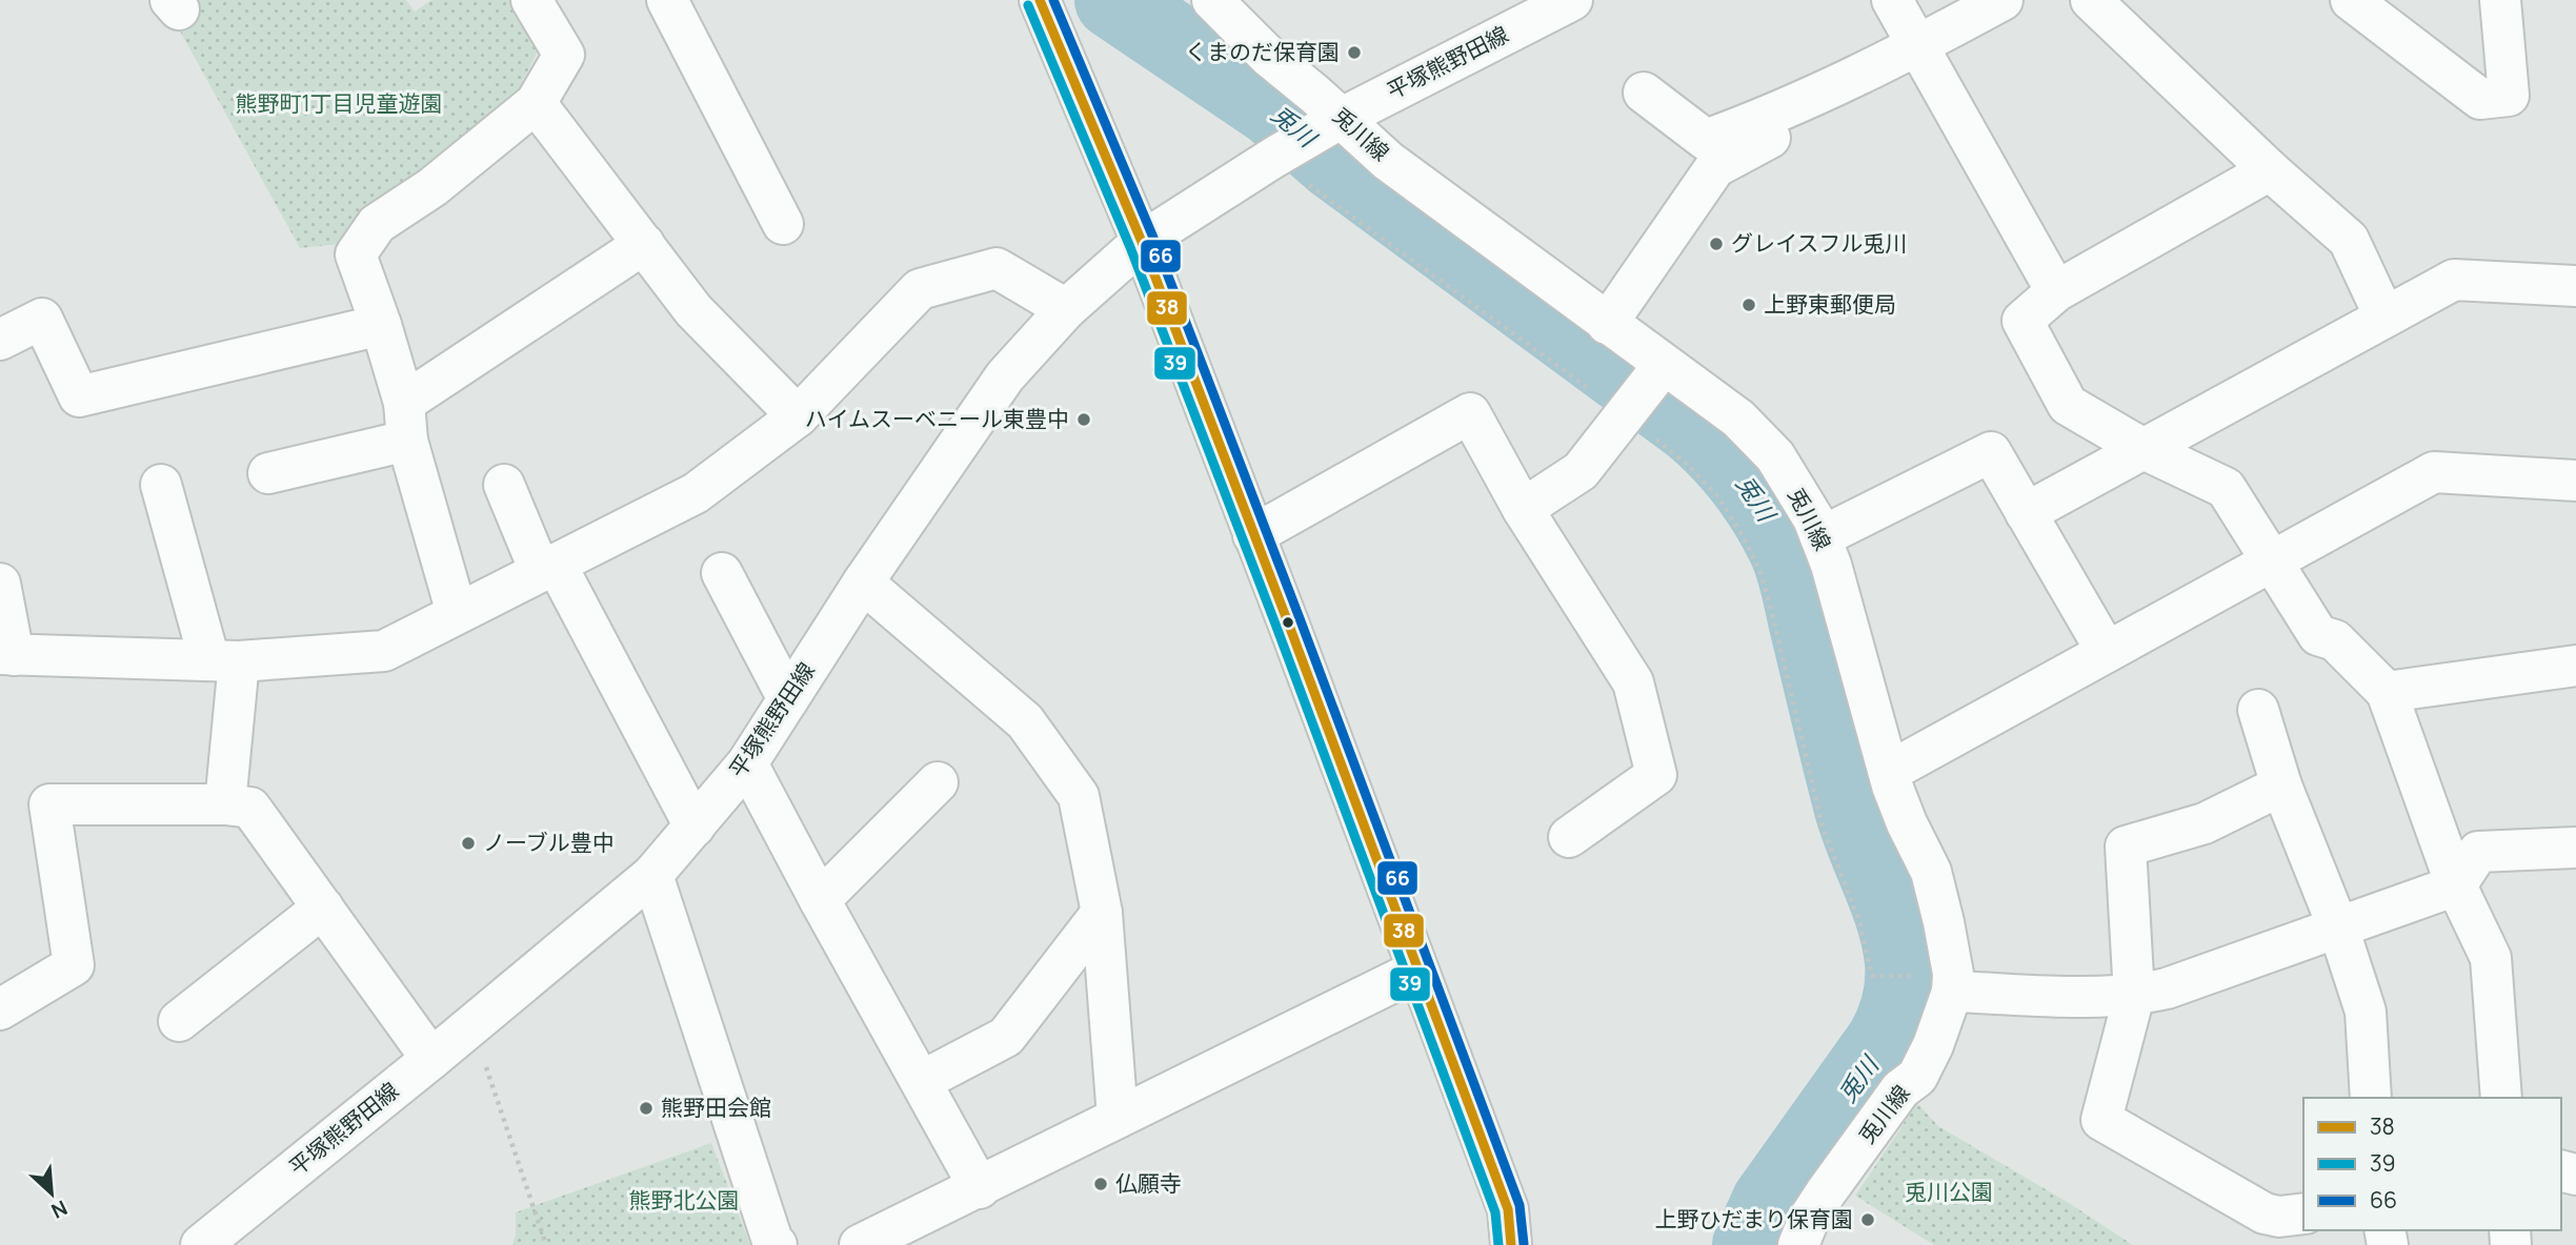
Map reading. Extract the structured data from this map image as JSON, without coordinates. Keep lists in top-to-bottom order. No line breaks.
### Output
{"streets":{"street":["平塚熊野田線","兎川線"]},"crossings":[["平塚熊野田線","兎川線"]],"water":["兎川"],"parks":["熊野町1丁目児童遊園","兎川公園","熊野北公園"],"places":["くまのだ保育園","グレイスフル兎川","上野東郵便局","ハイムスーベニール東豊中","ノーブル豊中","熊野田会館","仏願寺","上野ひだまり保育園"],"lines":["transit line 38","transit line 66","transit line 39"],"legend":["38","39","66"],"north":"bottom right"}
